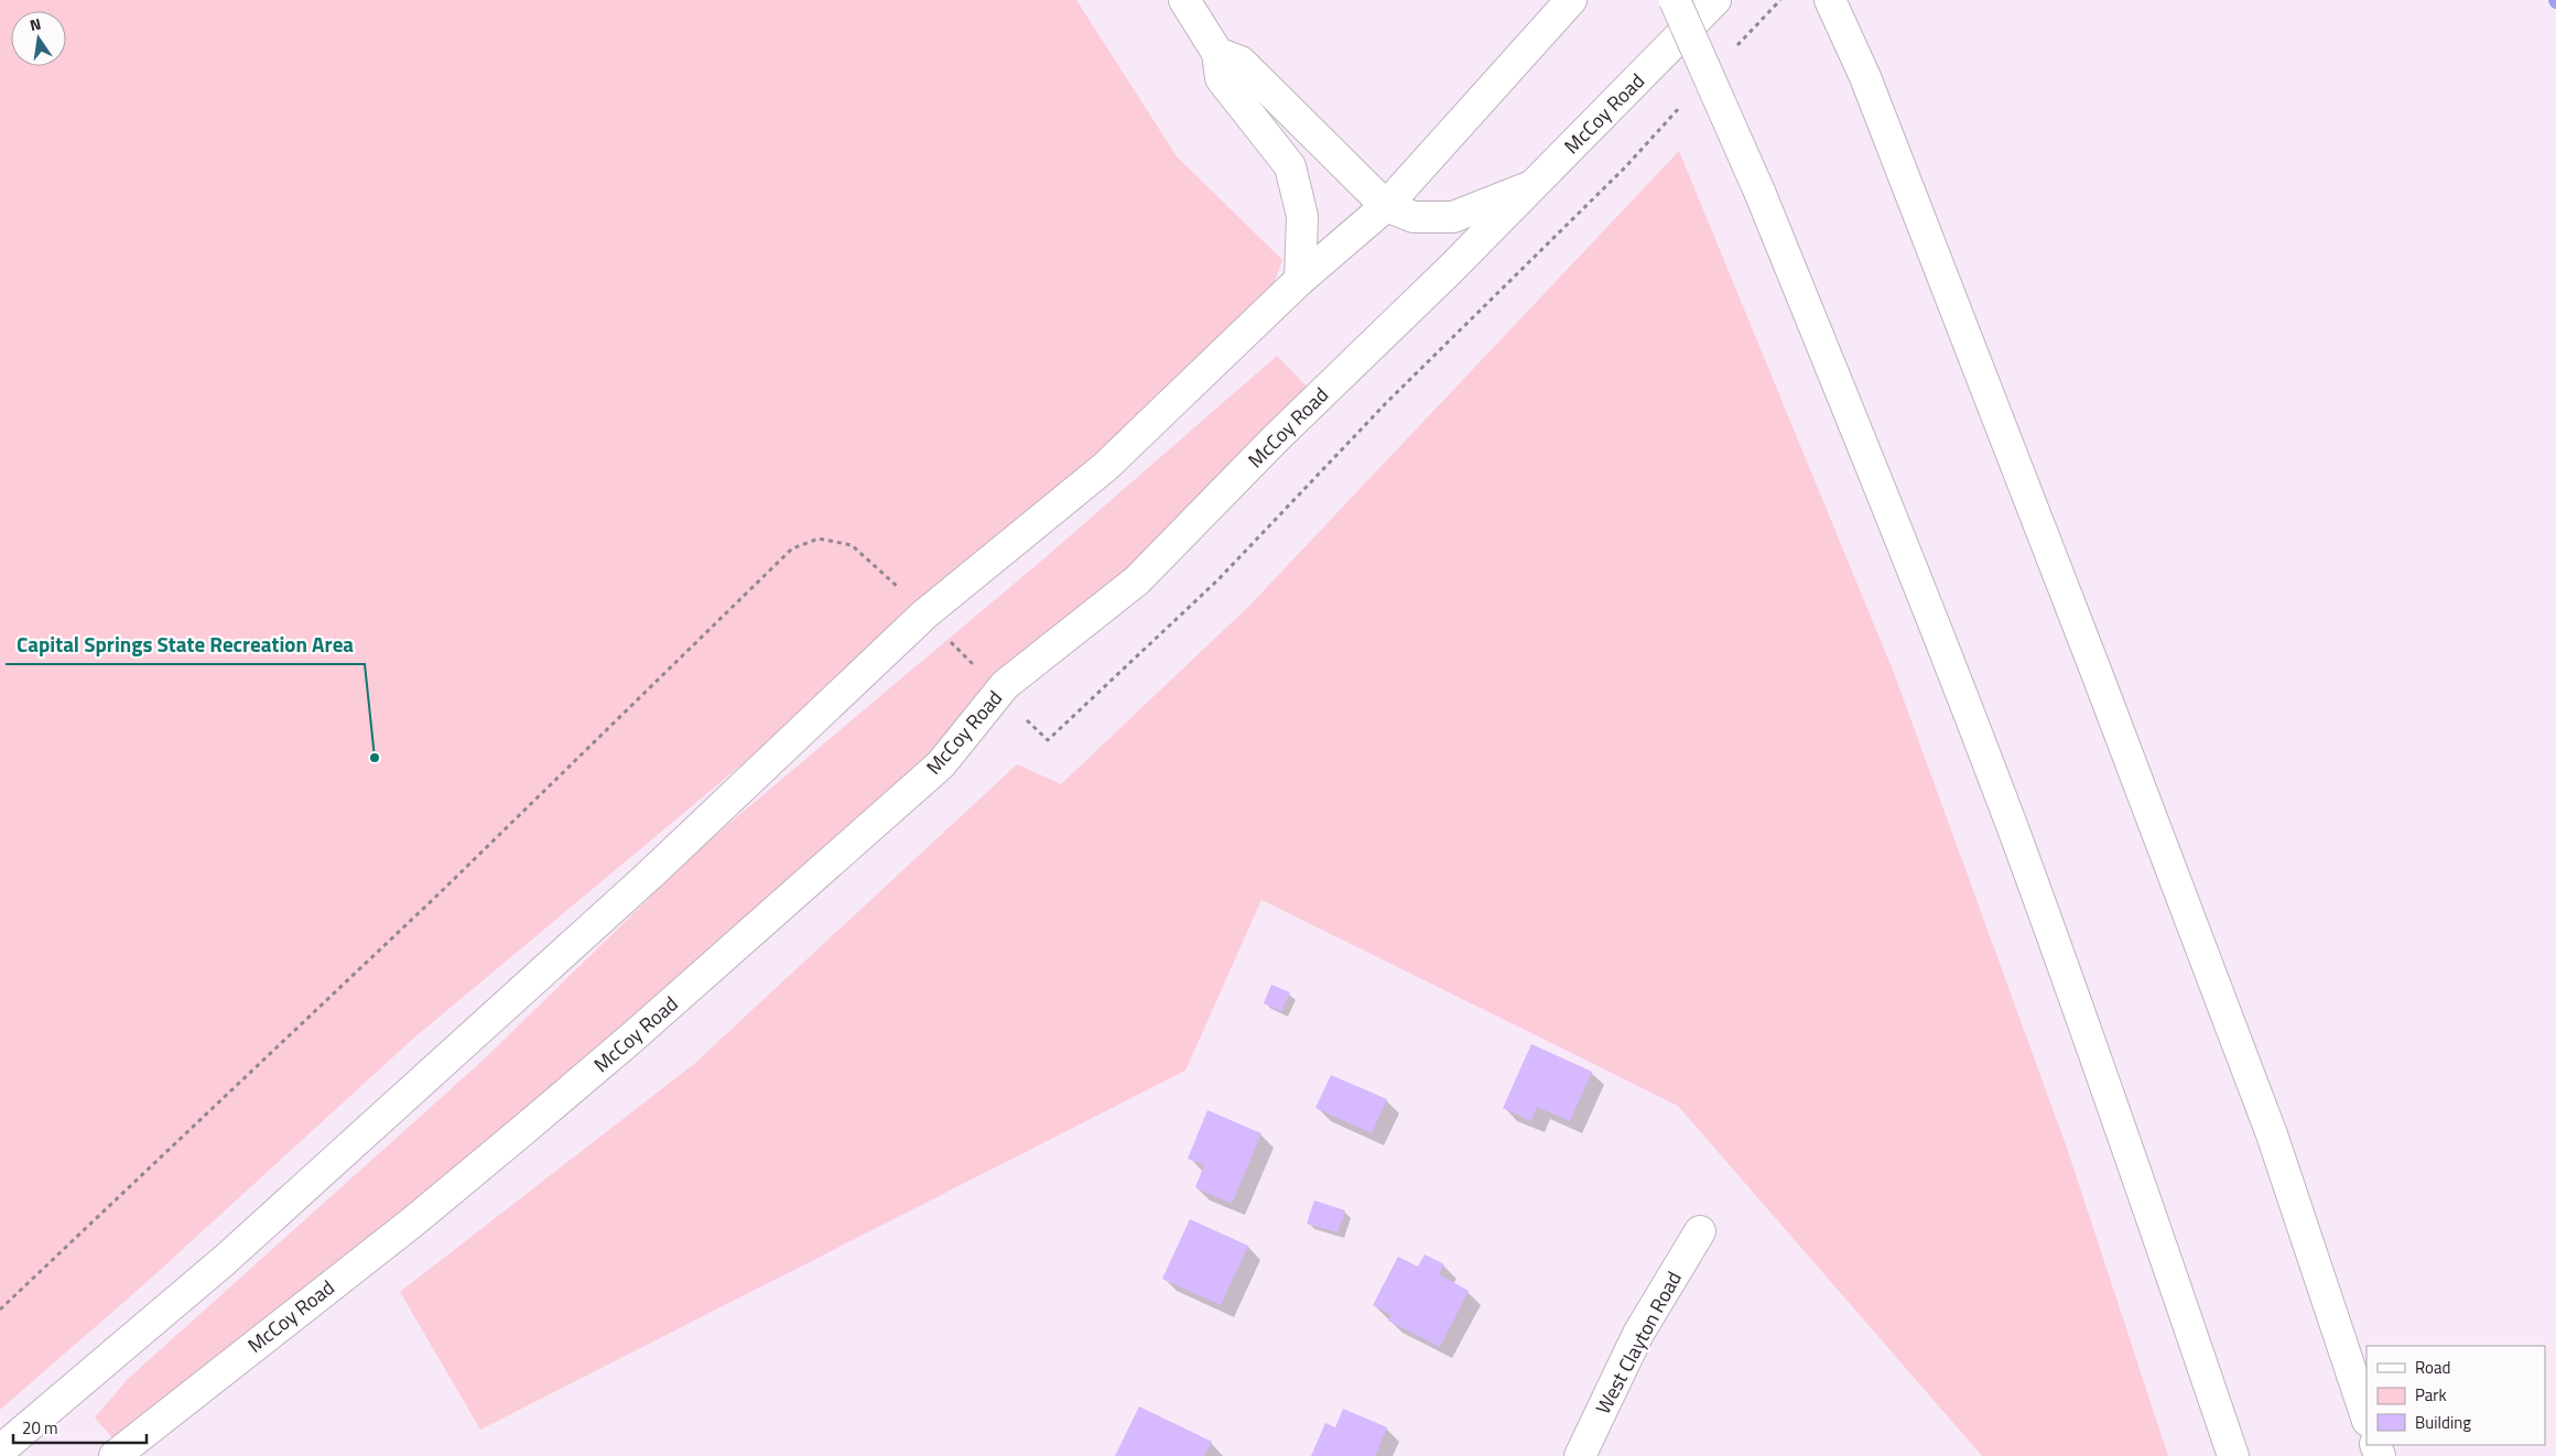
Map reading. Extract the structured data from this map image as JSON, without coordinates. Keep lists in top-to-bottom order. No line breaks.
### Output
{"streets":{"main road":["McCoy Road","West Clayton Road"]},"places":["Capital Springs State Recreation Area"],"legend":["Road","Park","Building"],"scale_bar":"20 m","north":"top"}
